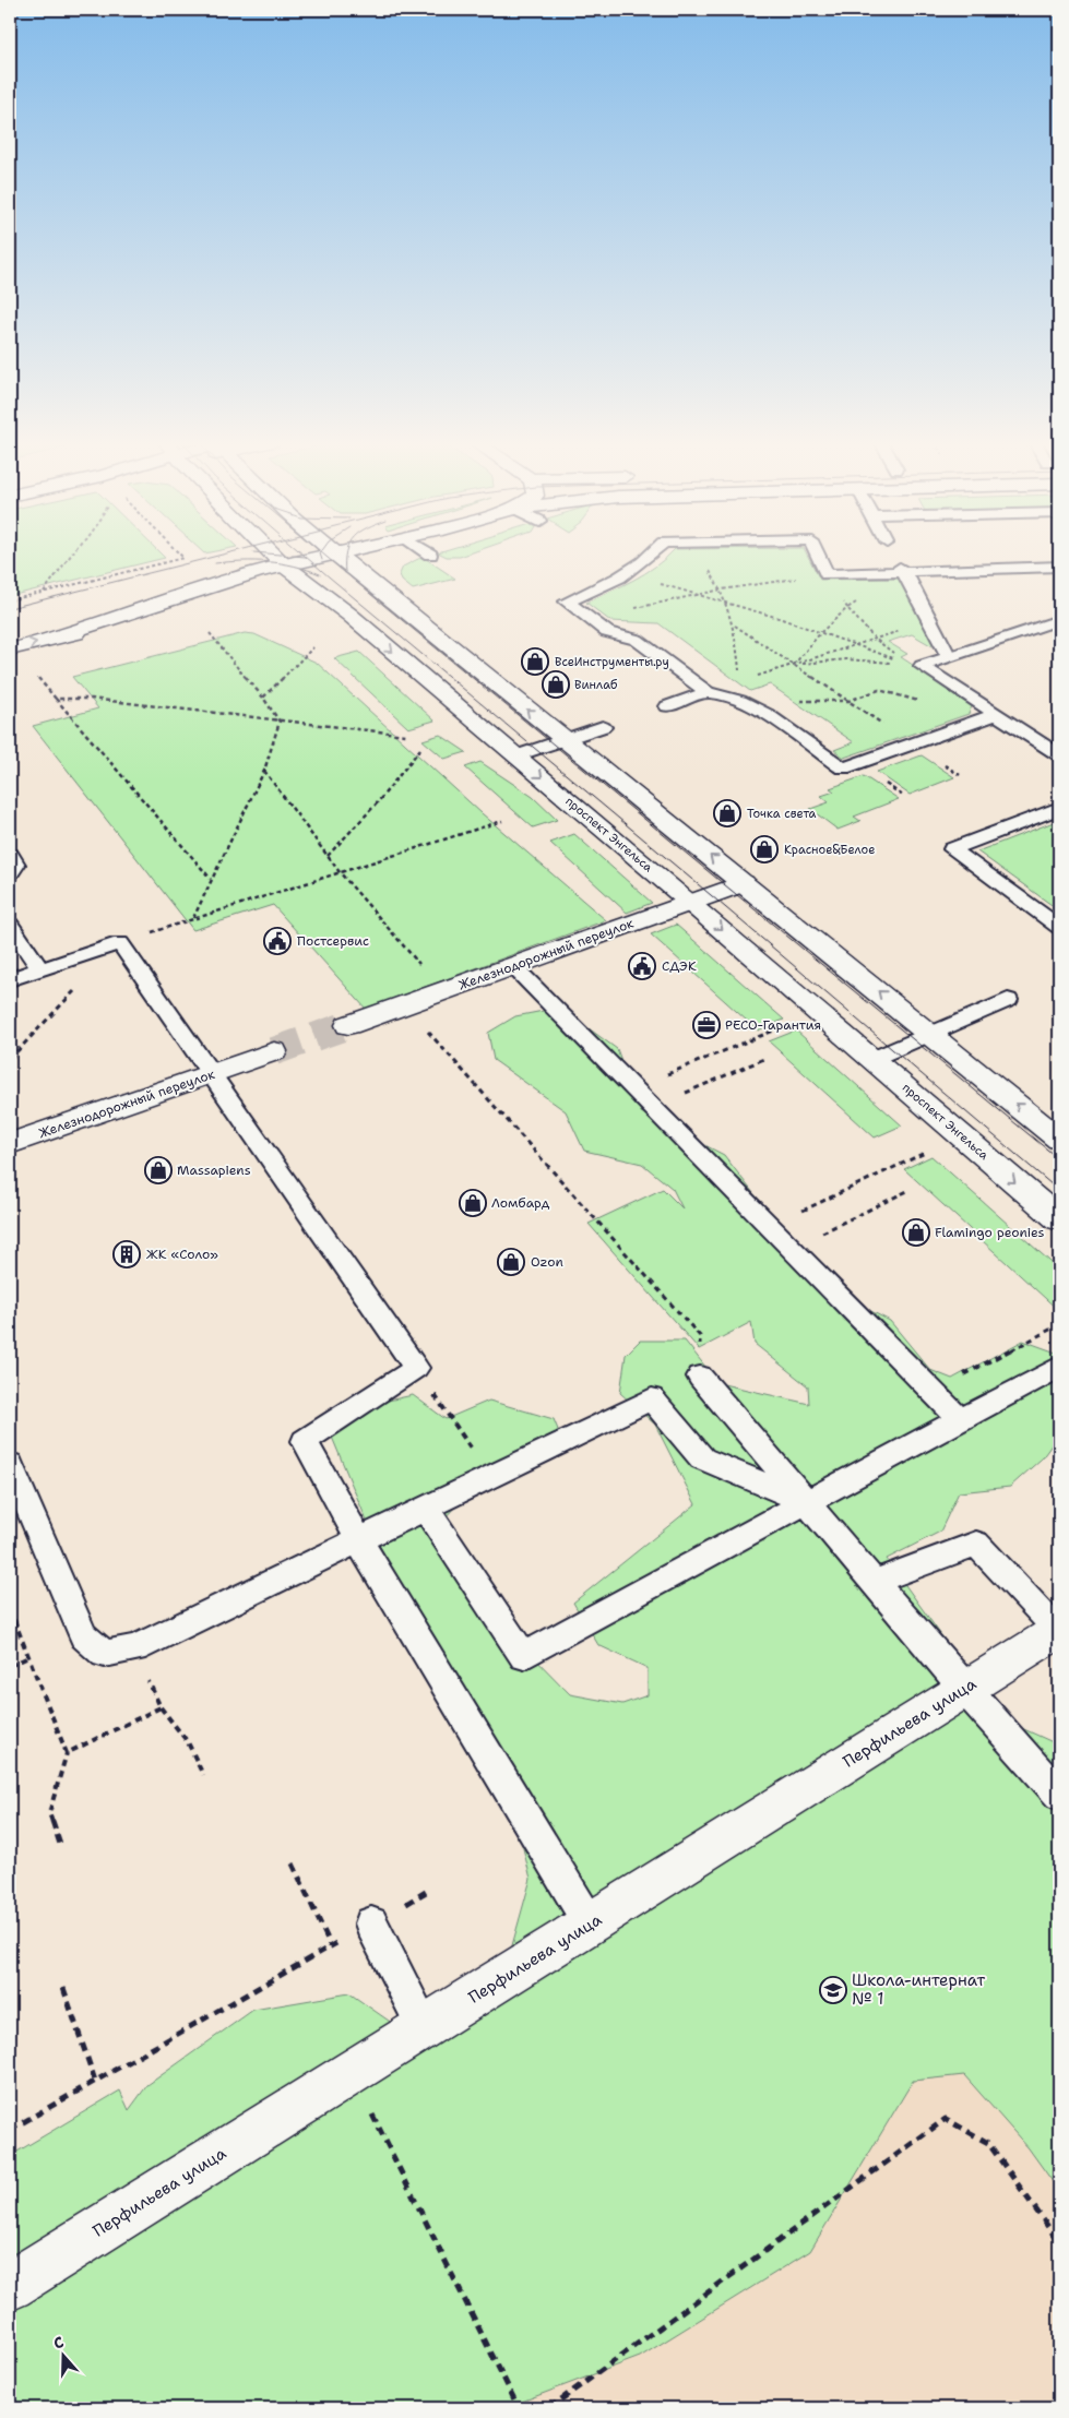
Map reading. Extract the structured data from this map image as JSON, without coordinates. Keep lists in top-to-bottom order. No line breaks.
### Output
{"streets":{"main road":["проспект Энгельса","Железнодорожный переулок","Перфильева улица"]},"crossings":[["проспект Энгельса","Железнодорожный переулок"]],"places":{"shop":["ВсеИнструменты.ру","Винлаб","Точка света","Красное&Белое","Massapiens","Ломбард","Flamingo peonies","Ozon"],"public building":["Постсервис","СДЭК"],"office":["РЕСО-Гарантия"],"building":["ЖК «Соло»"],"school or university":["Школа-интернат № 1"]},"north":"top"}
